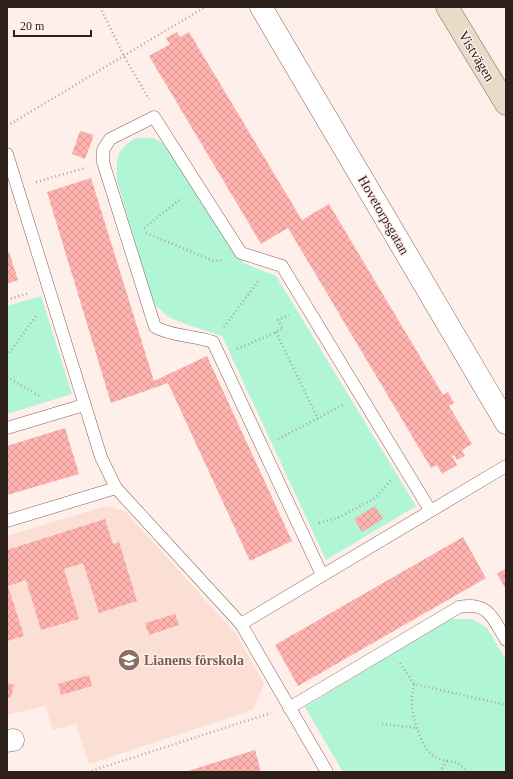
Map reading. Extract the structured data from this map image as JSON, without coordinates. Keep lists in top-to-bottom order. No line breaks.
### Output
{"streets":{"main road":["Vistvägen"],"street":["Hovetorpsgatan"]},"places":{"school or university":["Lianens förskola"]},"scale_bar":"20 m"}
